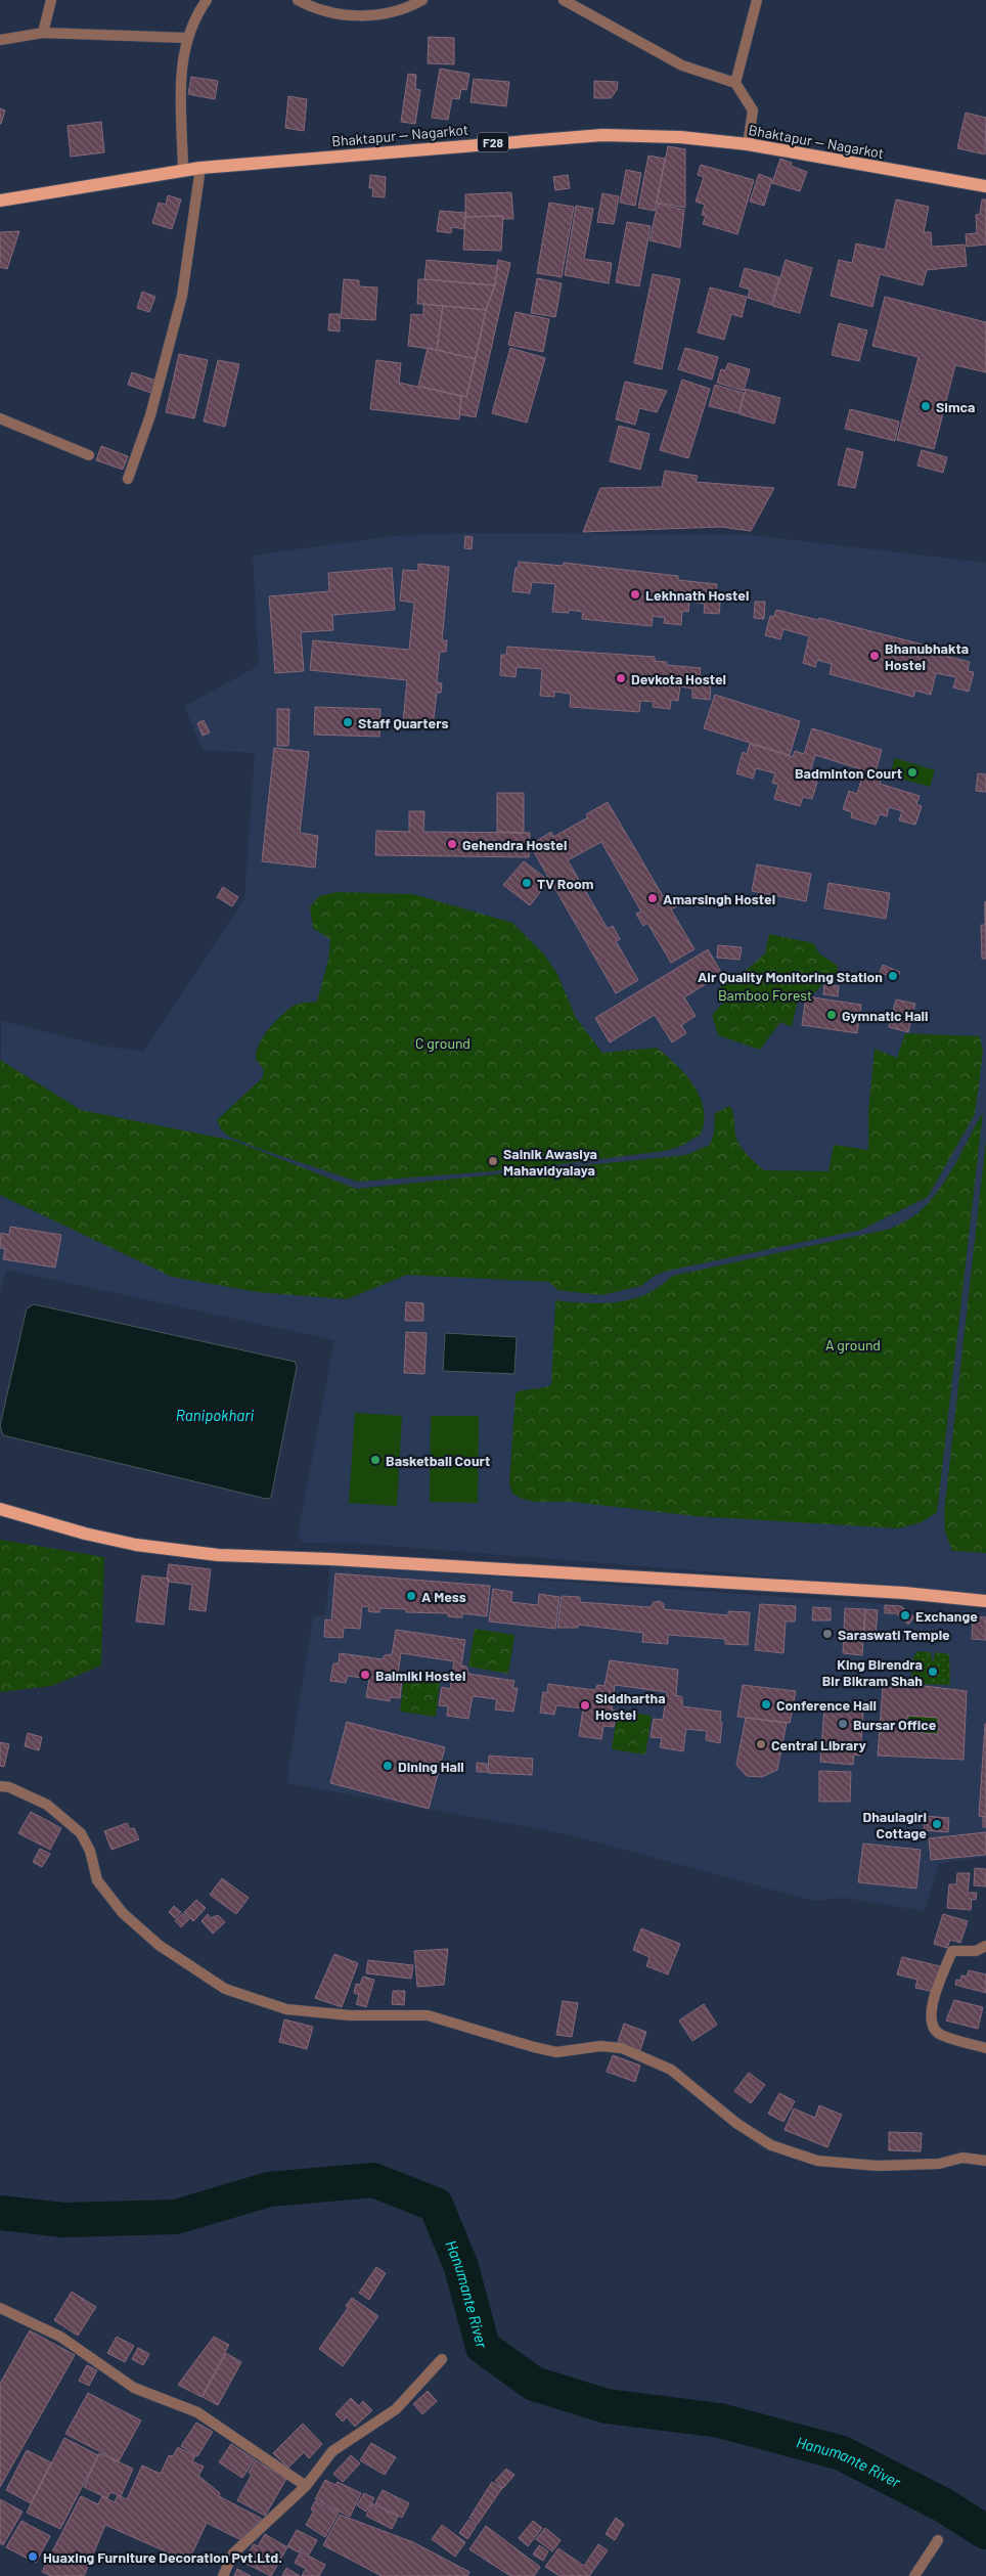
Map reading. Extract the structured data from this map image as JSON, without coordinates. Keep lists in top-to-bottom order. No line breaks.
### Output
{"streets":{"main road":["Bhaktapur — Nagarkot","F28"]},"water":["Ranipokhari","Hanumante River"],"parks":["Bamboo Forest","C ground","A ground"],"places":["Simca","Lekhnath Hostel","Bhanubhakta Hostel","Devkota Hostel","Staff Quarters","Badminton Court","Gehendra Hostel","TV Room","Amarsingh Hostel","Air Quality Monitoring Station","Gymnatic Hall","Sainik Awasiya Mahavidyalaya","Basketball Court","A Mess","Exchange","Saraswati Temple","King Birendra Bir Bikram Shah","Balmiki Hostel","Conference Hall","Siddhartha Hostel","Bursar Office","Central Library","Dining Hall","Dhaulagiri Cottage","Huaxing Furniture Decoration Pvt.Ltd."]}
